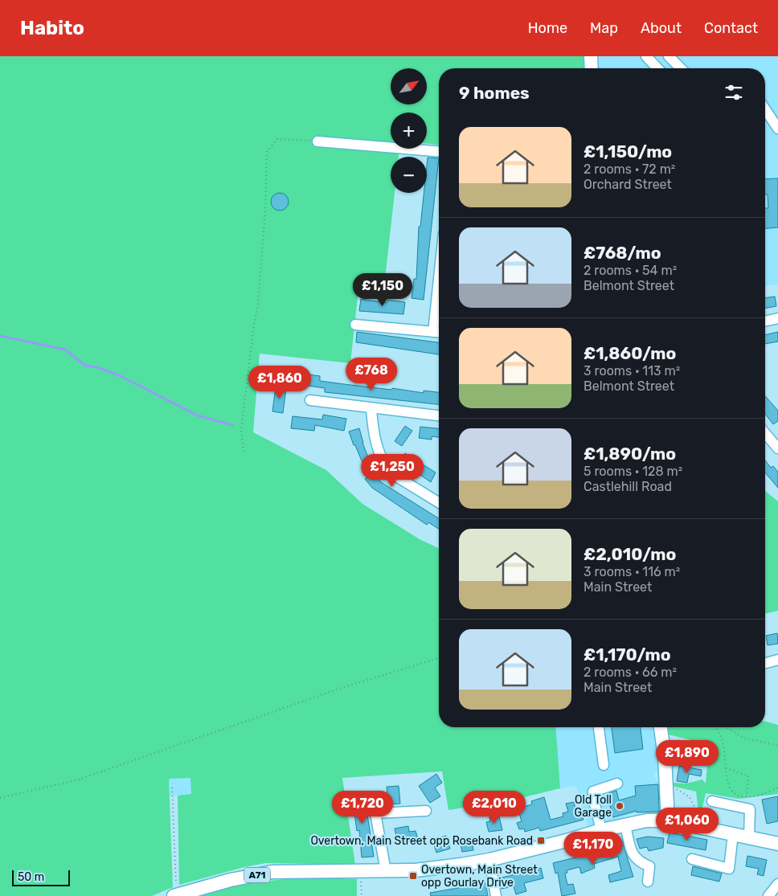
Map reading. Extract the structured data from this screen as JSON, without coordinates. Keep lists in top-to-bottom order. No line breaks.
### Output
{"streets":{"main road":["A71"]},"places":{"other":["Old Toll Garage"],"transit":["Overtown, Main Street opp Rosebank Road","Overtown, Main Street opp Gourlay Drive"]},"scale_bar":"50 m","north":"top right","page":{"header":"Habito","nav":["Home","Map","About","Contact"],"map_buttons":["+","−"],"heading":"9 homes","list":[{"name":"£1,150/mo","note":"2 rooms · 72 m² · Orchard Street"},{"name":"£768/mo","note":"2 rooms · 54 m² · Belmont Street"},{"name":"£1,860/mo","note":"3 rooms · 113 m² · Belmont Street"},{"name":"£1,890/mo","note":"5 rooms · 128 m² · Castlehill Road"},{"name":"£2,010/mo","note":"3 rooms · 116 m² · Main Street"},{"name":"£1,170/mo","note":"2 rooms · 66 m² · Main Street"}],"price":["£1,150","£768","£1,860","£1,250","£1,890","£1,720","£2,010","£1,060","£1,170"],"scale":"50 m"}}
